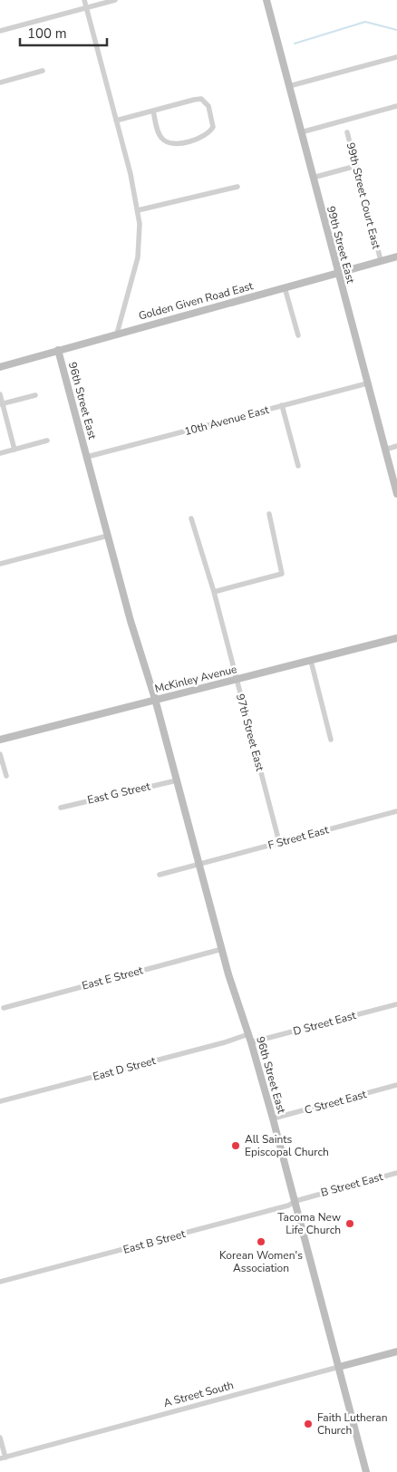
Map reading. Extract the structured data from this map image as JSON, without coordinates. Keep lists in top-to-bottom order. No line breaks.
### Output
{"streets":{"street":["99th Street Court East","99th Street East","Golden Given Road East","96th Street East","10th Avenue East","McKinley Avenue","97th Street East","East G Street","F Street East","East E Street","D Street East","East D Street","C Street East","B Street East","East B Street","A Street South"]},"crossings":[["99th Street Court East","Golden Given Road East"],["99th Street East","Golden Given Road East"],["99th Street East","10th Avenue East"],["Golden Given Road East","96th Street East"],["96th Street East","10th Avenue East"],["96th Street East","McKinley Avenue"],["96th Street East","East G Street"],["96th Street East","F Street East"],["96th Street East","East E Street"],["96th Street East","D Street East"],["96th Street East","East D Street"],["96th Street East","C Street East"],["96th Street East","East B Street"],["96th Street East","A Street South"],["McKinley Avenue","97th Street East"],["97th Street East","F Street East"],["B Street East","East B Street"]],"places":["All Saints Episcopal Church","Tacoma New Life Church","Korean Women's Association","Faith Lutheran Church"],"scale_bar":"100 m"}
